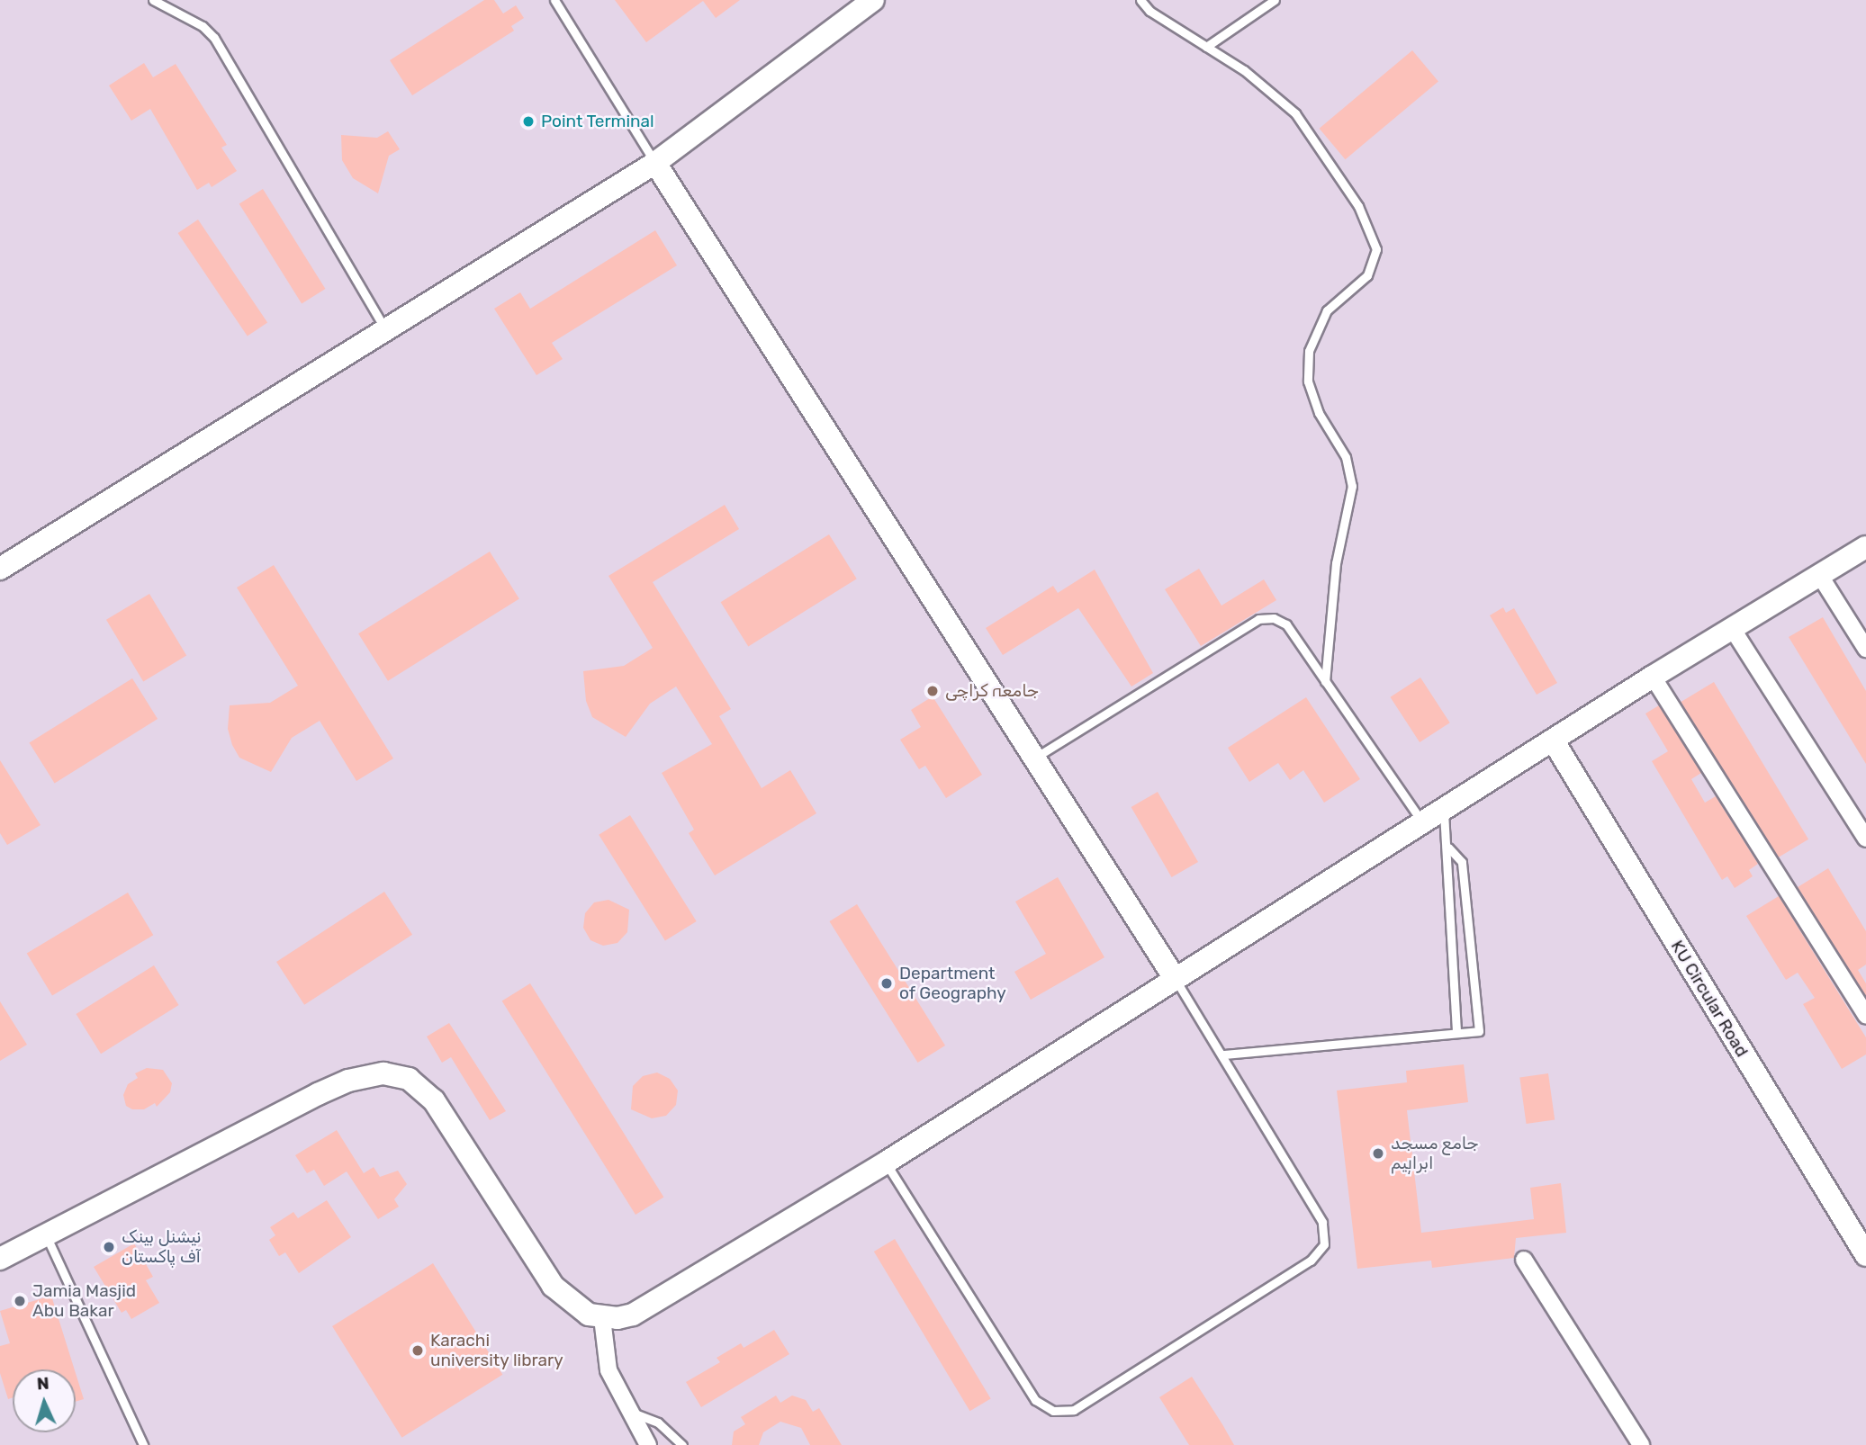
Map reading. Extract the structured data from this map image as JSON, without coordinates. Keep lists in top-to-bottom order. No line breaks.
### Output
{"streets":{"street":["KU Circular Road"]},"places":["Point Terminal","جامعہ کراچی","Department of Geography","جامع مسجد ابراہیم","نیشنل بینک آف پاکستان","Jamia Masjid Abu Bakar","Karachi university library"],"north":"top"}
